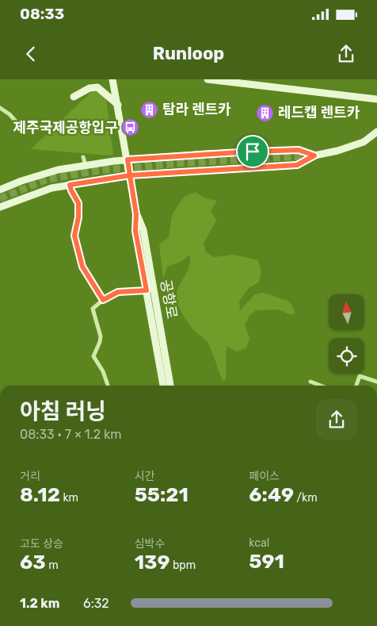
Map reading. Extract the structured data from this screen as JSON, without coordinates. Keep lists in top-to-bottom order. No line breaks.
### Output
{"streets":{"street":["공항로"]},"places":{"building":["탐라 렌트카","레드캡 렌트카"],"bus stop":["제주국제공항입구"]},"north":"top","page":{"status":"08:33","header":"Runloop","heading":["아침 러닝","08:33 · 7 × 1.2 km"],"stats":[["거리","8.12 km"],["시간","55:21"],["페이스","6:49 /km"],["고도 상승","63 m"],["심박수","139 bpm"],["kcal","591"]],"list":[{"name":"1.2 km","note":"6:32"}]}}
